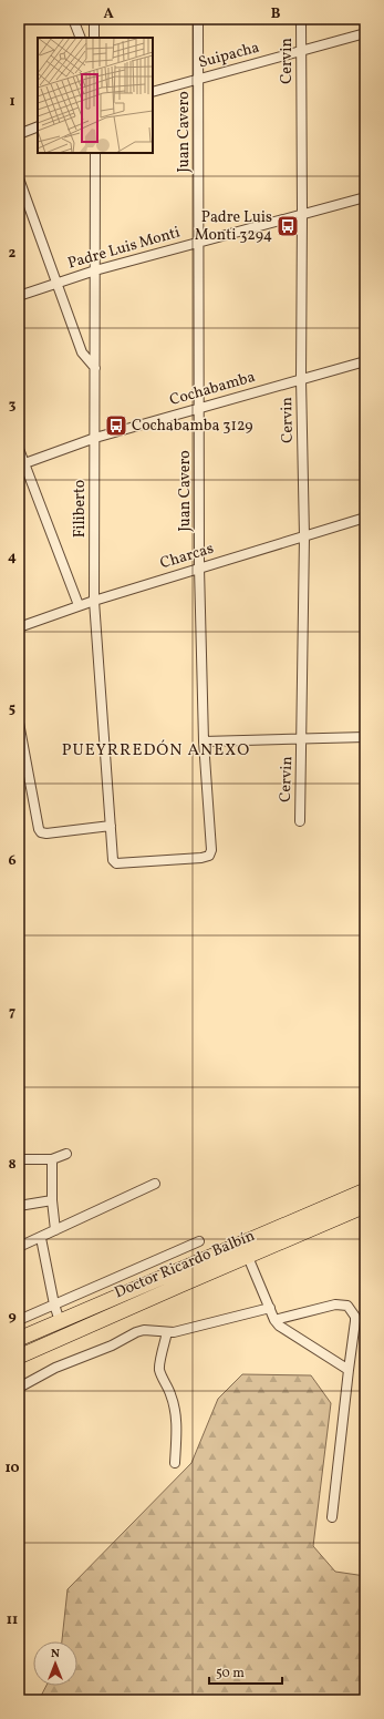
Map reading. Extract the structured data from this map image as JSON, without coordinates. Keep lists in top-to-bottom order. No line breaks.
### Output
{"streets":{"main road":["Doctor Ricardo Balbín"],"street":["Suipacha","Cervin","Juan Cavero","Padre Luis Monti","Cochabamba","Filiberto","Charcas"]},"crossings":[["Suipacha","Cervin"],["Suipacha","Juan Cavero"],["Cervin","Padre Luis Monti"],["Cervin","Cochabamba"],["Cervin","Charcas"],["Juan Cavero","Padre Luis Monti"],["Juan Cavero","Cochabamba"],["Juan Cavero","Filiberto"],["Juan Cavero","Charcas"],["Padre Luis Monti","Filiberto"],["Cochabamba","Filiberto"],["Filiberto","Charcas"]],"districts":["PUEYRREDÓN ANEXO"],"places":{"bus stop":["Padre Luis Monti 3294","Cochabamba 3129"]},"scale_bar":"50 m","north":"top","grid":{"columns":["A","B"],"rows":["1","2","3","4","5","6","7","8","9","10","11"]}}
